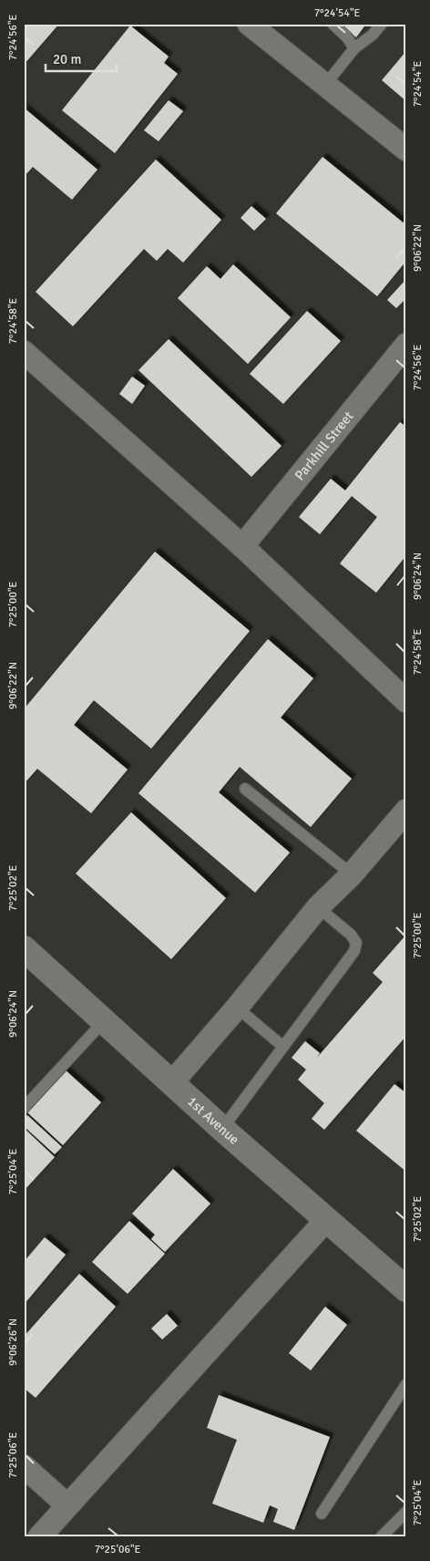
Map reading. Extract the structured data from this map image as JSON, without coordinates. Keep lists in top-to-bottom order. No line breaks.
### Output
{"streets":{"street":["Parkhill Street","1st Avenue"]},"scale_bar":"20 m","coordinates":["7°24'54\"E","7°24'56\"E","9°06'22\"N","7°24'58\"E","9°06'24\"N","7°25'00\"E","7°25'02\"E","7°25'04\"E","9°06'26\"N","7°25'06\"E"]}
